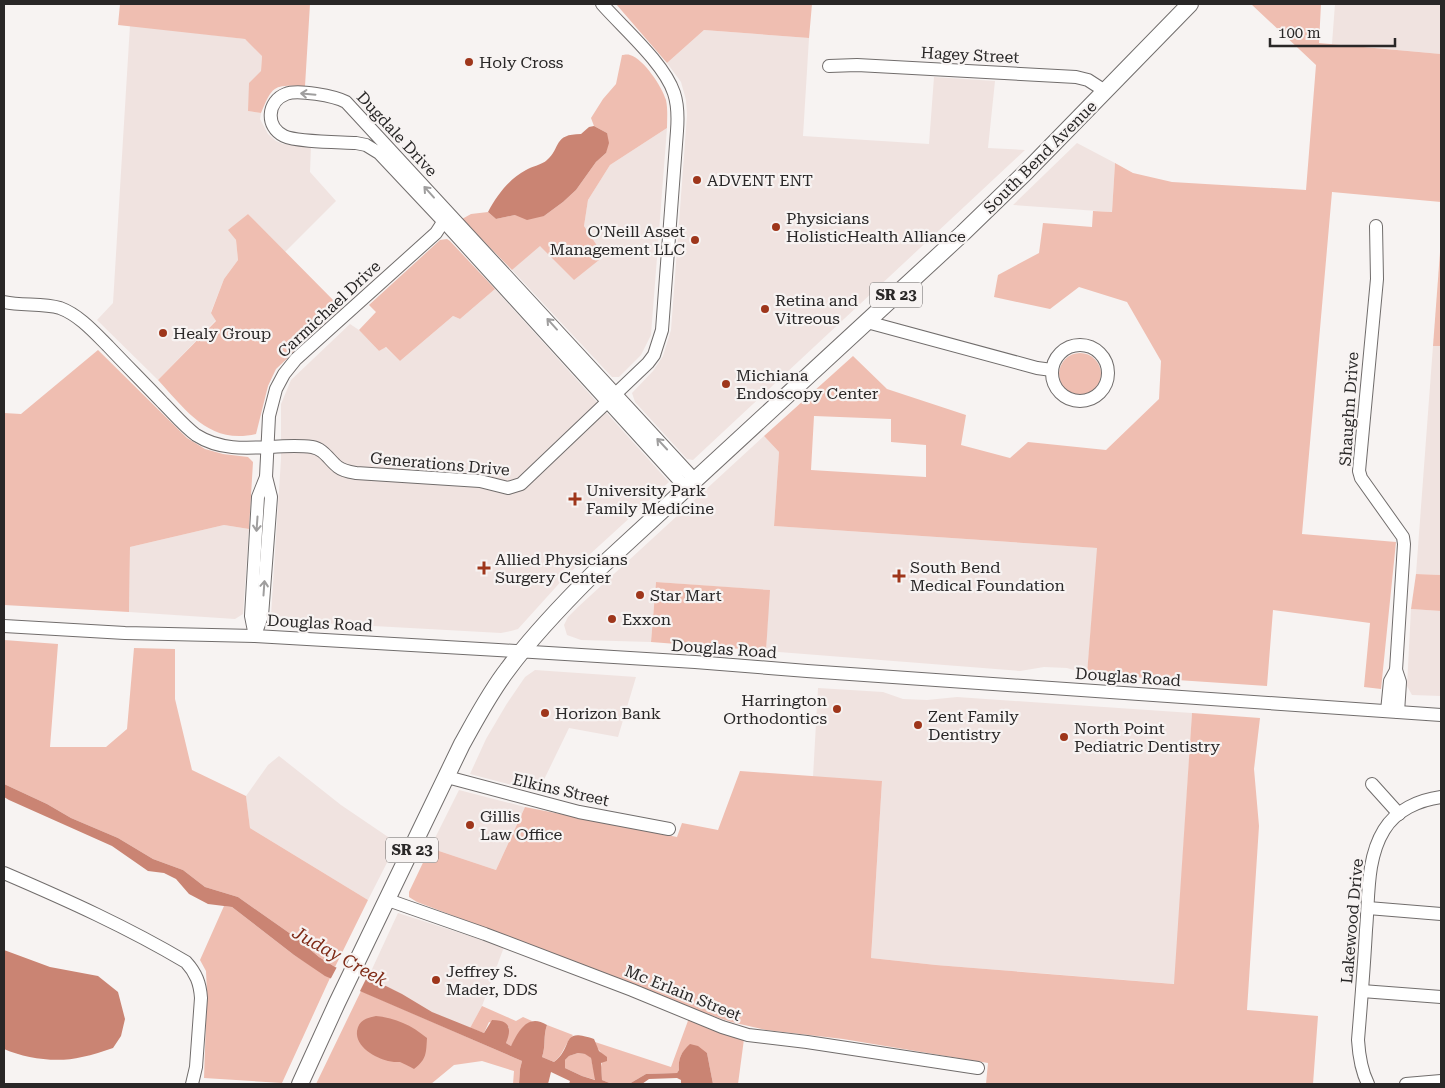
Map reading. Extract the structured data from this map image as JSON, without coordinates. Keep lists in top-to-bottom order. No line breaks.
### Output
{"streets":{"main road":["South Bend Avenue","SR 23"],"street":["Hagey Street","Dugdale Drive","Carmichael Drive","Shaughn Drive","Generations Drive","Douglas Road","Elkins Street","Lakewood Drive","Mc Erlain Street"]},"crossings":[["Hagey Street","South Bend Avenue"],["Dugdale Drive","South Bend Avenue"],["Dugdale Drive","Carmichael Drive"],["Dugdale Drive","Generations Drive"],["South Bend Avenue","Douglas Road"],["South Bend Avenue","Elkins Street"],["South Bend Avenue","Mc Erlain Street"],["Carmichael Drive","Generations Drive"],["Carmichael Drive","Douglas Road"],["Shaughn Drive","Douglas Road"]],"water":["Juday Creek"],"places":{"other":["Holy Cross","ADVENT ENT","Physicians HolisticHealth Alliance","O'Neill Asset Management LLC","Retina and Vitreous","Healy Group","Michiana Endoscopy Center","Star Mart","Exxon","Harrington Orthodontics","Horizon Bank","Zent Family Dentistry","North Point Pediatric Dentistry","Gillis Law Office","Jeffrey S. Mader, DDS"],"health":["University Park Family Medicine","Allied Physicians Surgery Center","South Bend Medical Foundation"]},"scale_bar":"100 m"}
